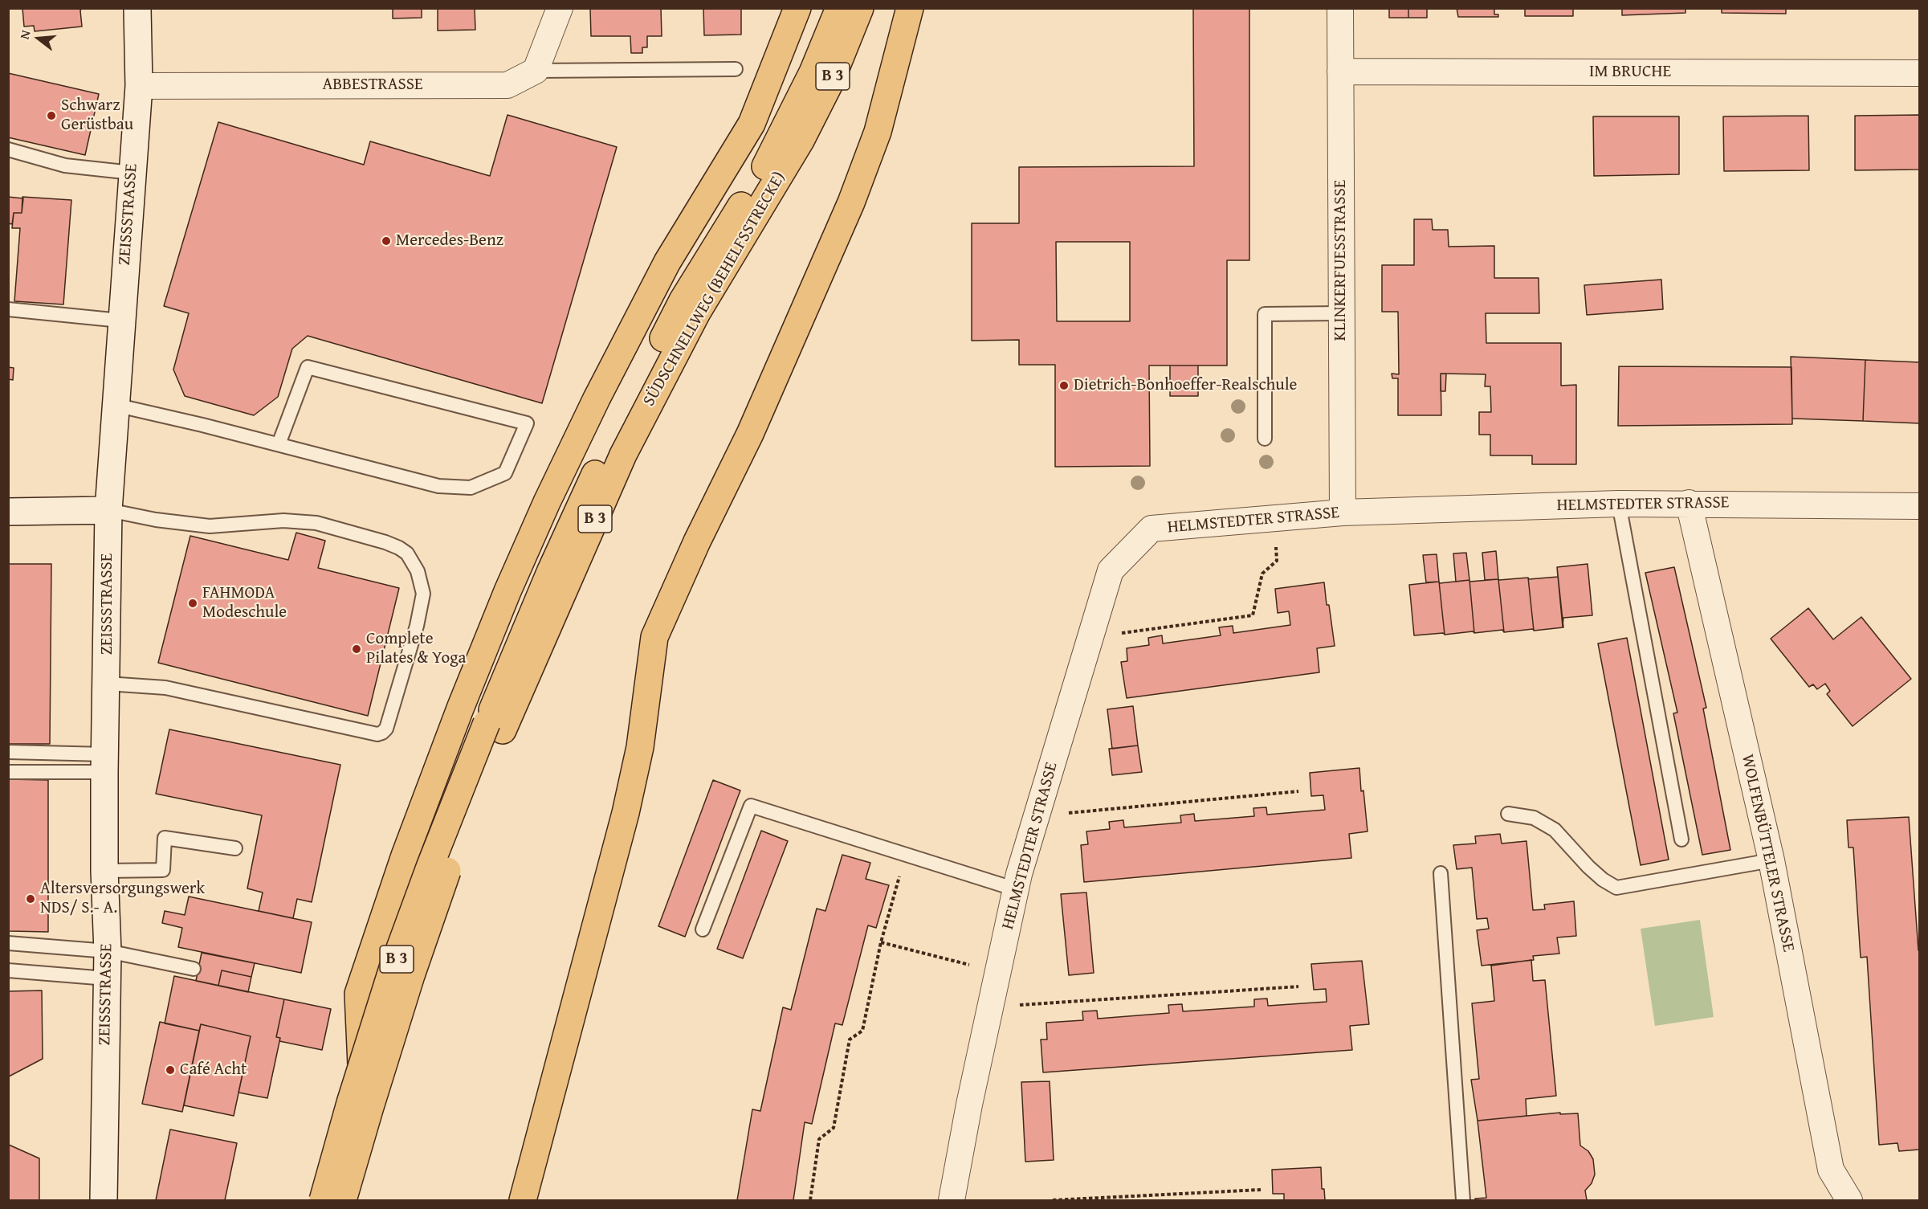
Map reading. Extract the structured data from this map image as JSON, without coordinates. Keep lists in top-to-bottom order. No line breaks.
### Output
{"streets":{"highway":["B 3","SÜDSCHNELLWEG (BEHELFSSTRECKE)"],"street":["IM BRUCHE","ABBESTRASSE","ZEISSSTRASSE","KLINKERFUESSTRASSE","HELMSTEDTER STRASSE","WOLFENBÜTTELER STRASSE"]},"crossings":[["IM BRUCHE","KLINKERFUESSTRASSE"],["B 3","SÜDSCHNELLWEG (BEHELFSSTRECKE)"],["ABBESTRASSE","ZEISSSTRASSE"],["KLINKERFUESSTRASSE","HELMSTEDTER STRASSE"],["HELMSTEDTER STRASSE","WOLFENBÜTTELER STRASSE"]],"places":["Schwarz Gerüstbau","Mercedes-Benz","Dietrich-Bonhoeffer-Realschule","FAHMODA Modeschule","Complete Pilates & Yoga","Altersversorgungswerk NDS/ S.- A.","Café Acht"],"north":"left"}
